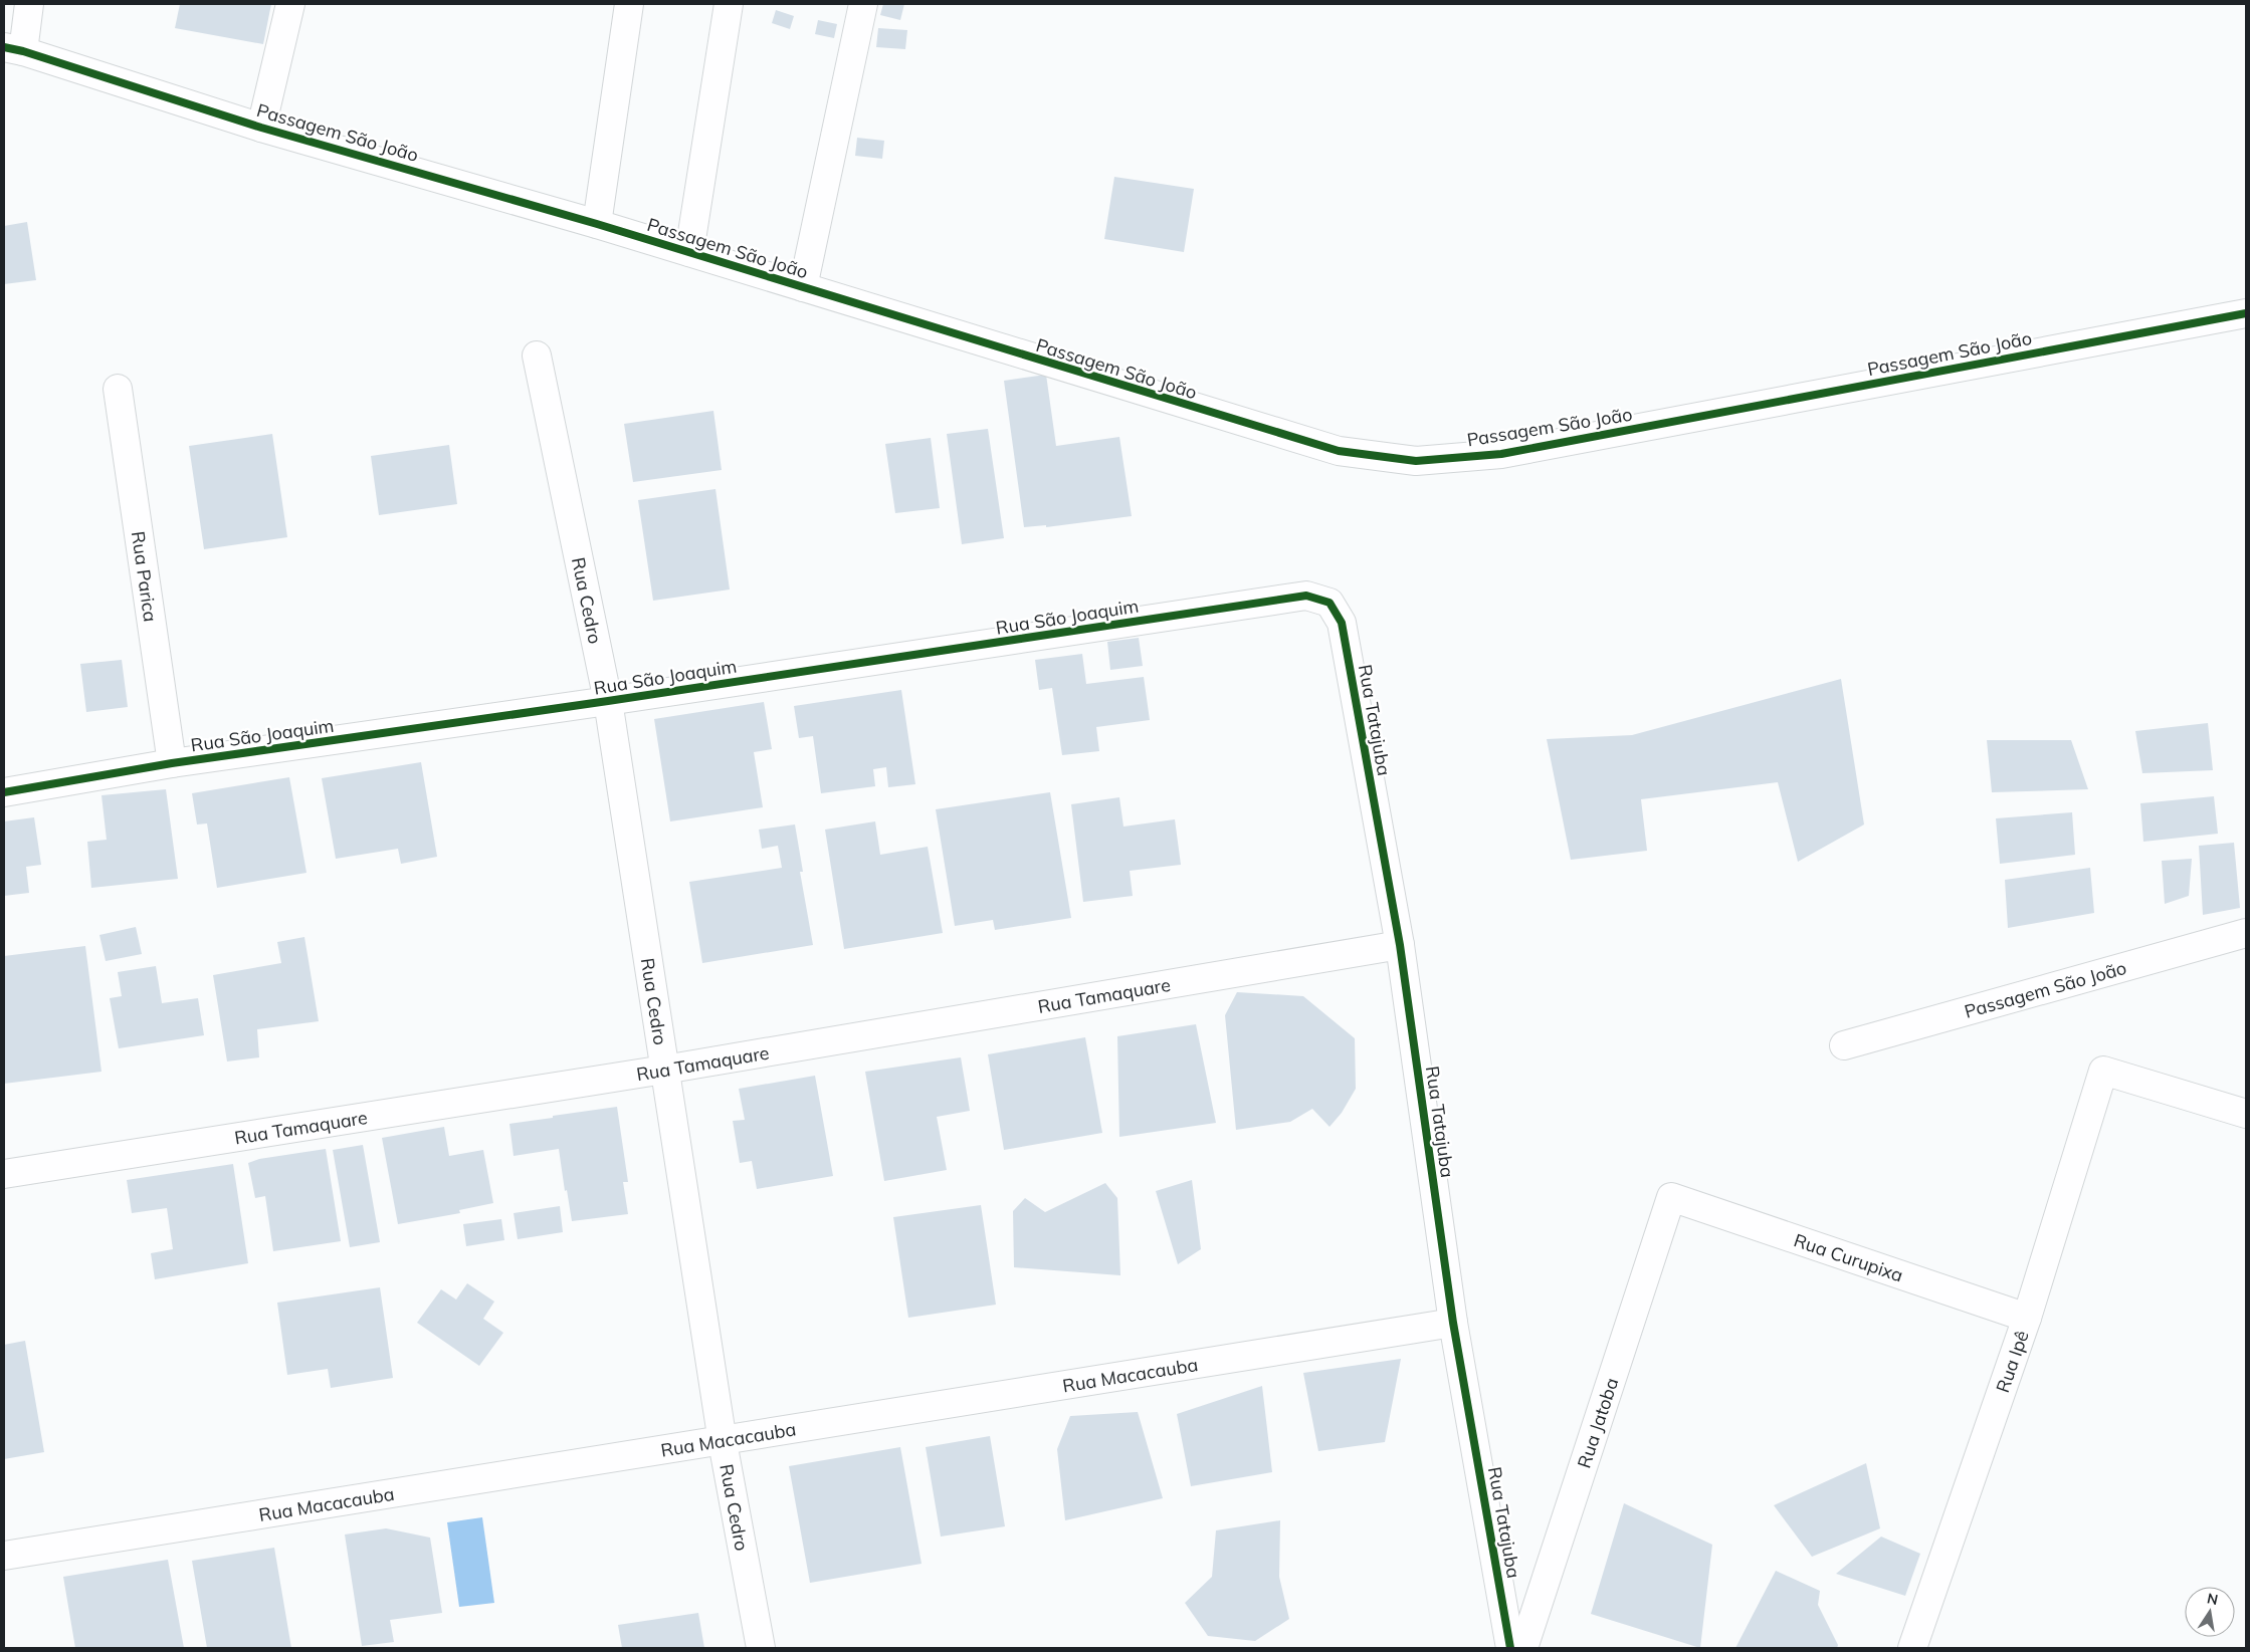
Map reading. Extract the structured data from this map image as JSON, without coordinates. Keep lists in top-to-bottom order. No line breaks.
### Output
{"streets":{"street":["Passagem São João","Rua Parica","Rua Cedro","Rua São Joaquim","Rua Tatajuba","Rua Tamaquare","Rua Curupixa","Rua Ipê","Rua Macacauba","Rua Jatoba"]},"crossings":[["Rua Parica","Rua São Joaquim"],["Rua Cedro","Rua São Joaquim"],["Rua Cedro","Rua Tamaquare"],["Rua Cedro","Rua Macacauba"],["Rua São Joaquim","Rua Tatajuba"],["Rua Tatajuba","Rua Tamaquare"],["Rua Tatajuba","Rua Macacauba"],["Rua Curupixa","Rua Ipê"],["Rua Curupixa","Rua Jatoba"]],"north":"top"}
